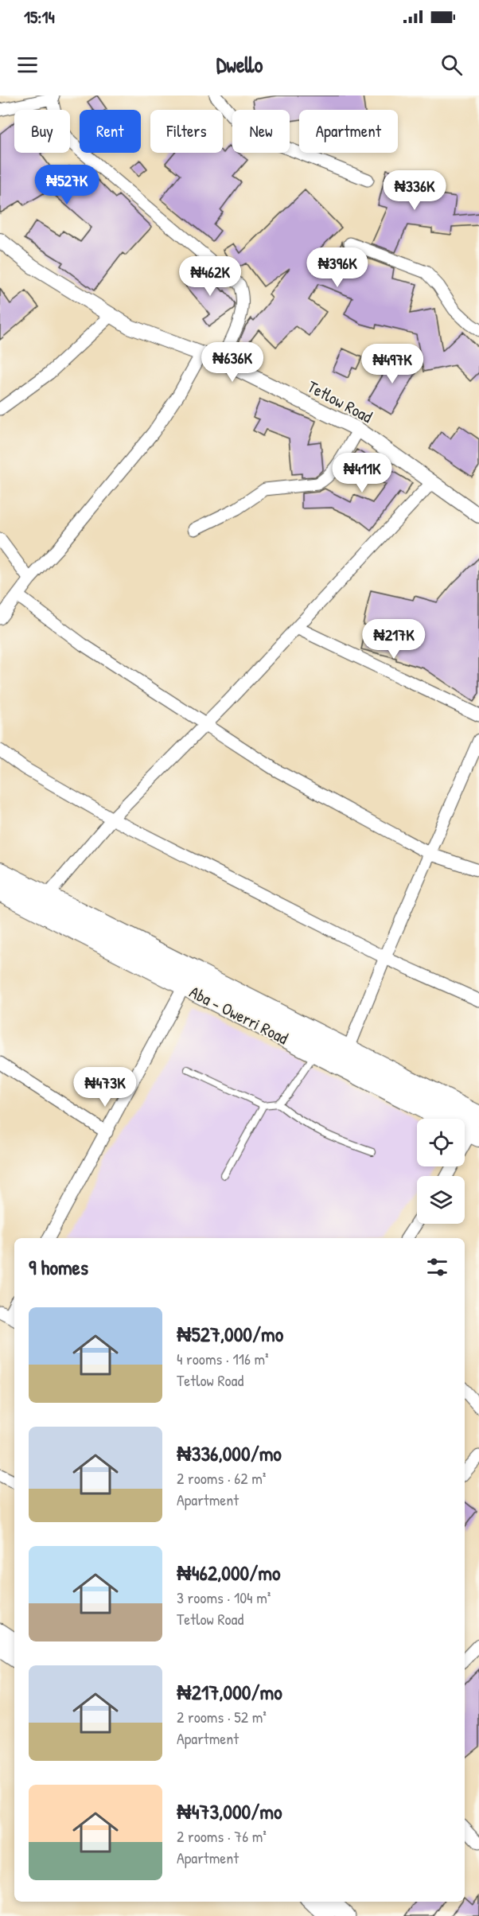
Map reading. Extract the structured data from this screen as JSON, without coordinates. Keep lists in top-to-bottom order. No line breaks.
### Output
{"streets":{"highway":["Aba - Owerri Road"],"street":["Tetlow Road"]},"page":{"status":"15:14","header":"Dwello","chip":["Buy","Rent","Filters","New","Apartment"],"price":["₦527K","₦336K","₦396K","₦462K","₦636K","₦497K","₦411K","₦217K","₦473K"],"heading":"9 homes","list":[{"name":"₦527,000/mo","note":"4 rooms · 116 m² · Tetlow Road"},{"name":"₦336,000/mo","note":"2 rooms · 62 m² · Apartment"},{"name":"₦462,000/mo","note":"3 rooms · 104 m² · Tetlow Road"},{"name":"₦217,000/mo","note":"2 rooms · 52 m² · Apartment"},{"name":"₦473,000/mo","note":"2 rooms · 76 m² · Apartment"}]}}
